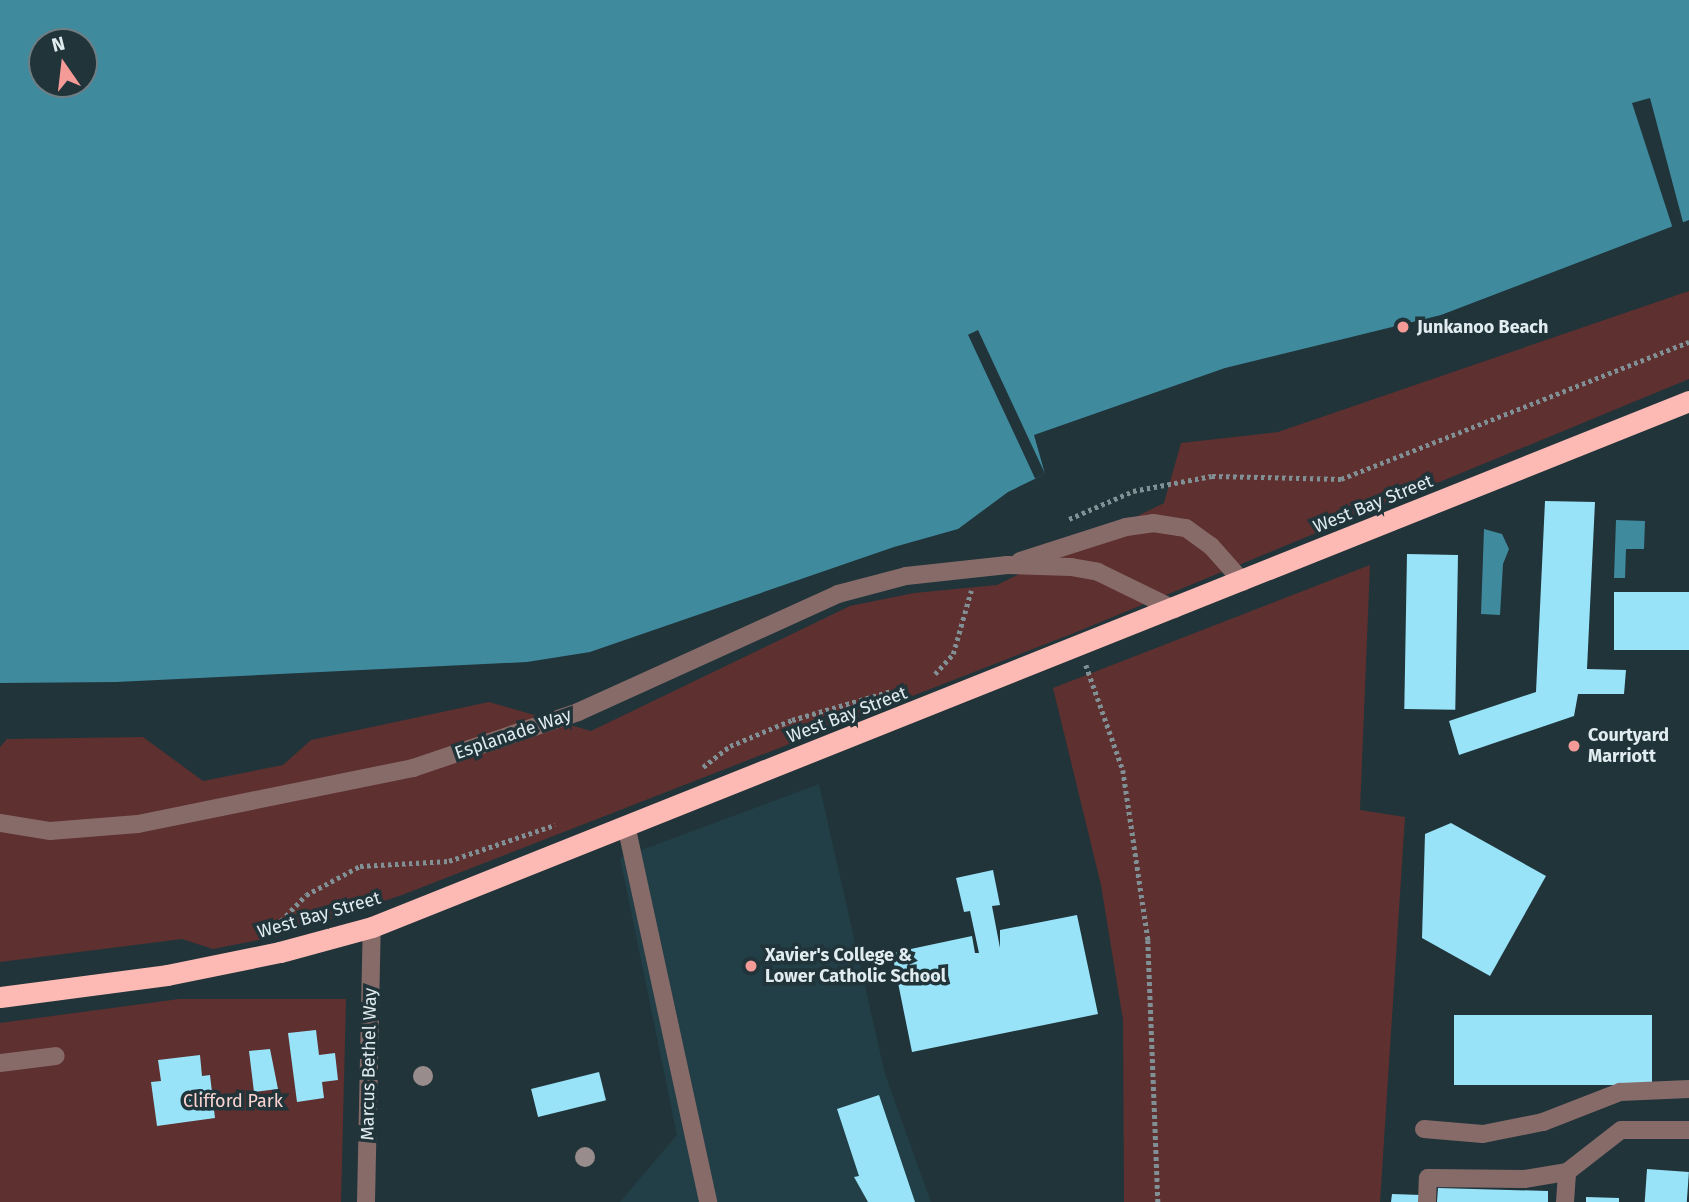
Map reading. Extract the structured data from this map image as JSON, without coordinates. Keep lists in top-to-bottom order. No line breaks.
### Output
{"streets":{"highway":["West Bay Street"],"street":["Esplanade Way","Marcus Bethel Way"]},"crossings":[["West Bay Street","Esplanade Way"],["West Bay Street","Marcus Bethel Way"]],"parks":["Clifford Park"],"places":["Junkanoo Beach","Courtyard Marriott","Xavier's College & Lower Catholic School"],"north":"top"}
